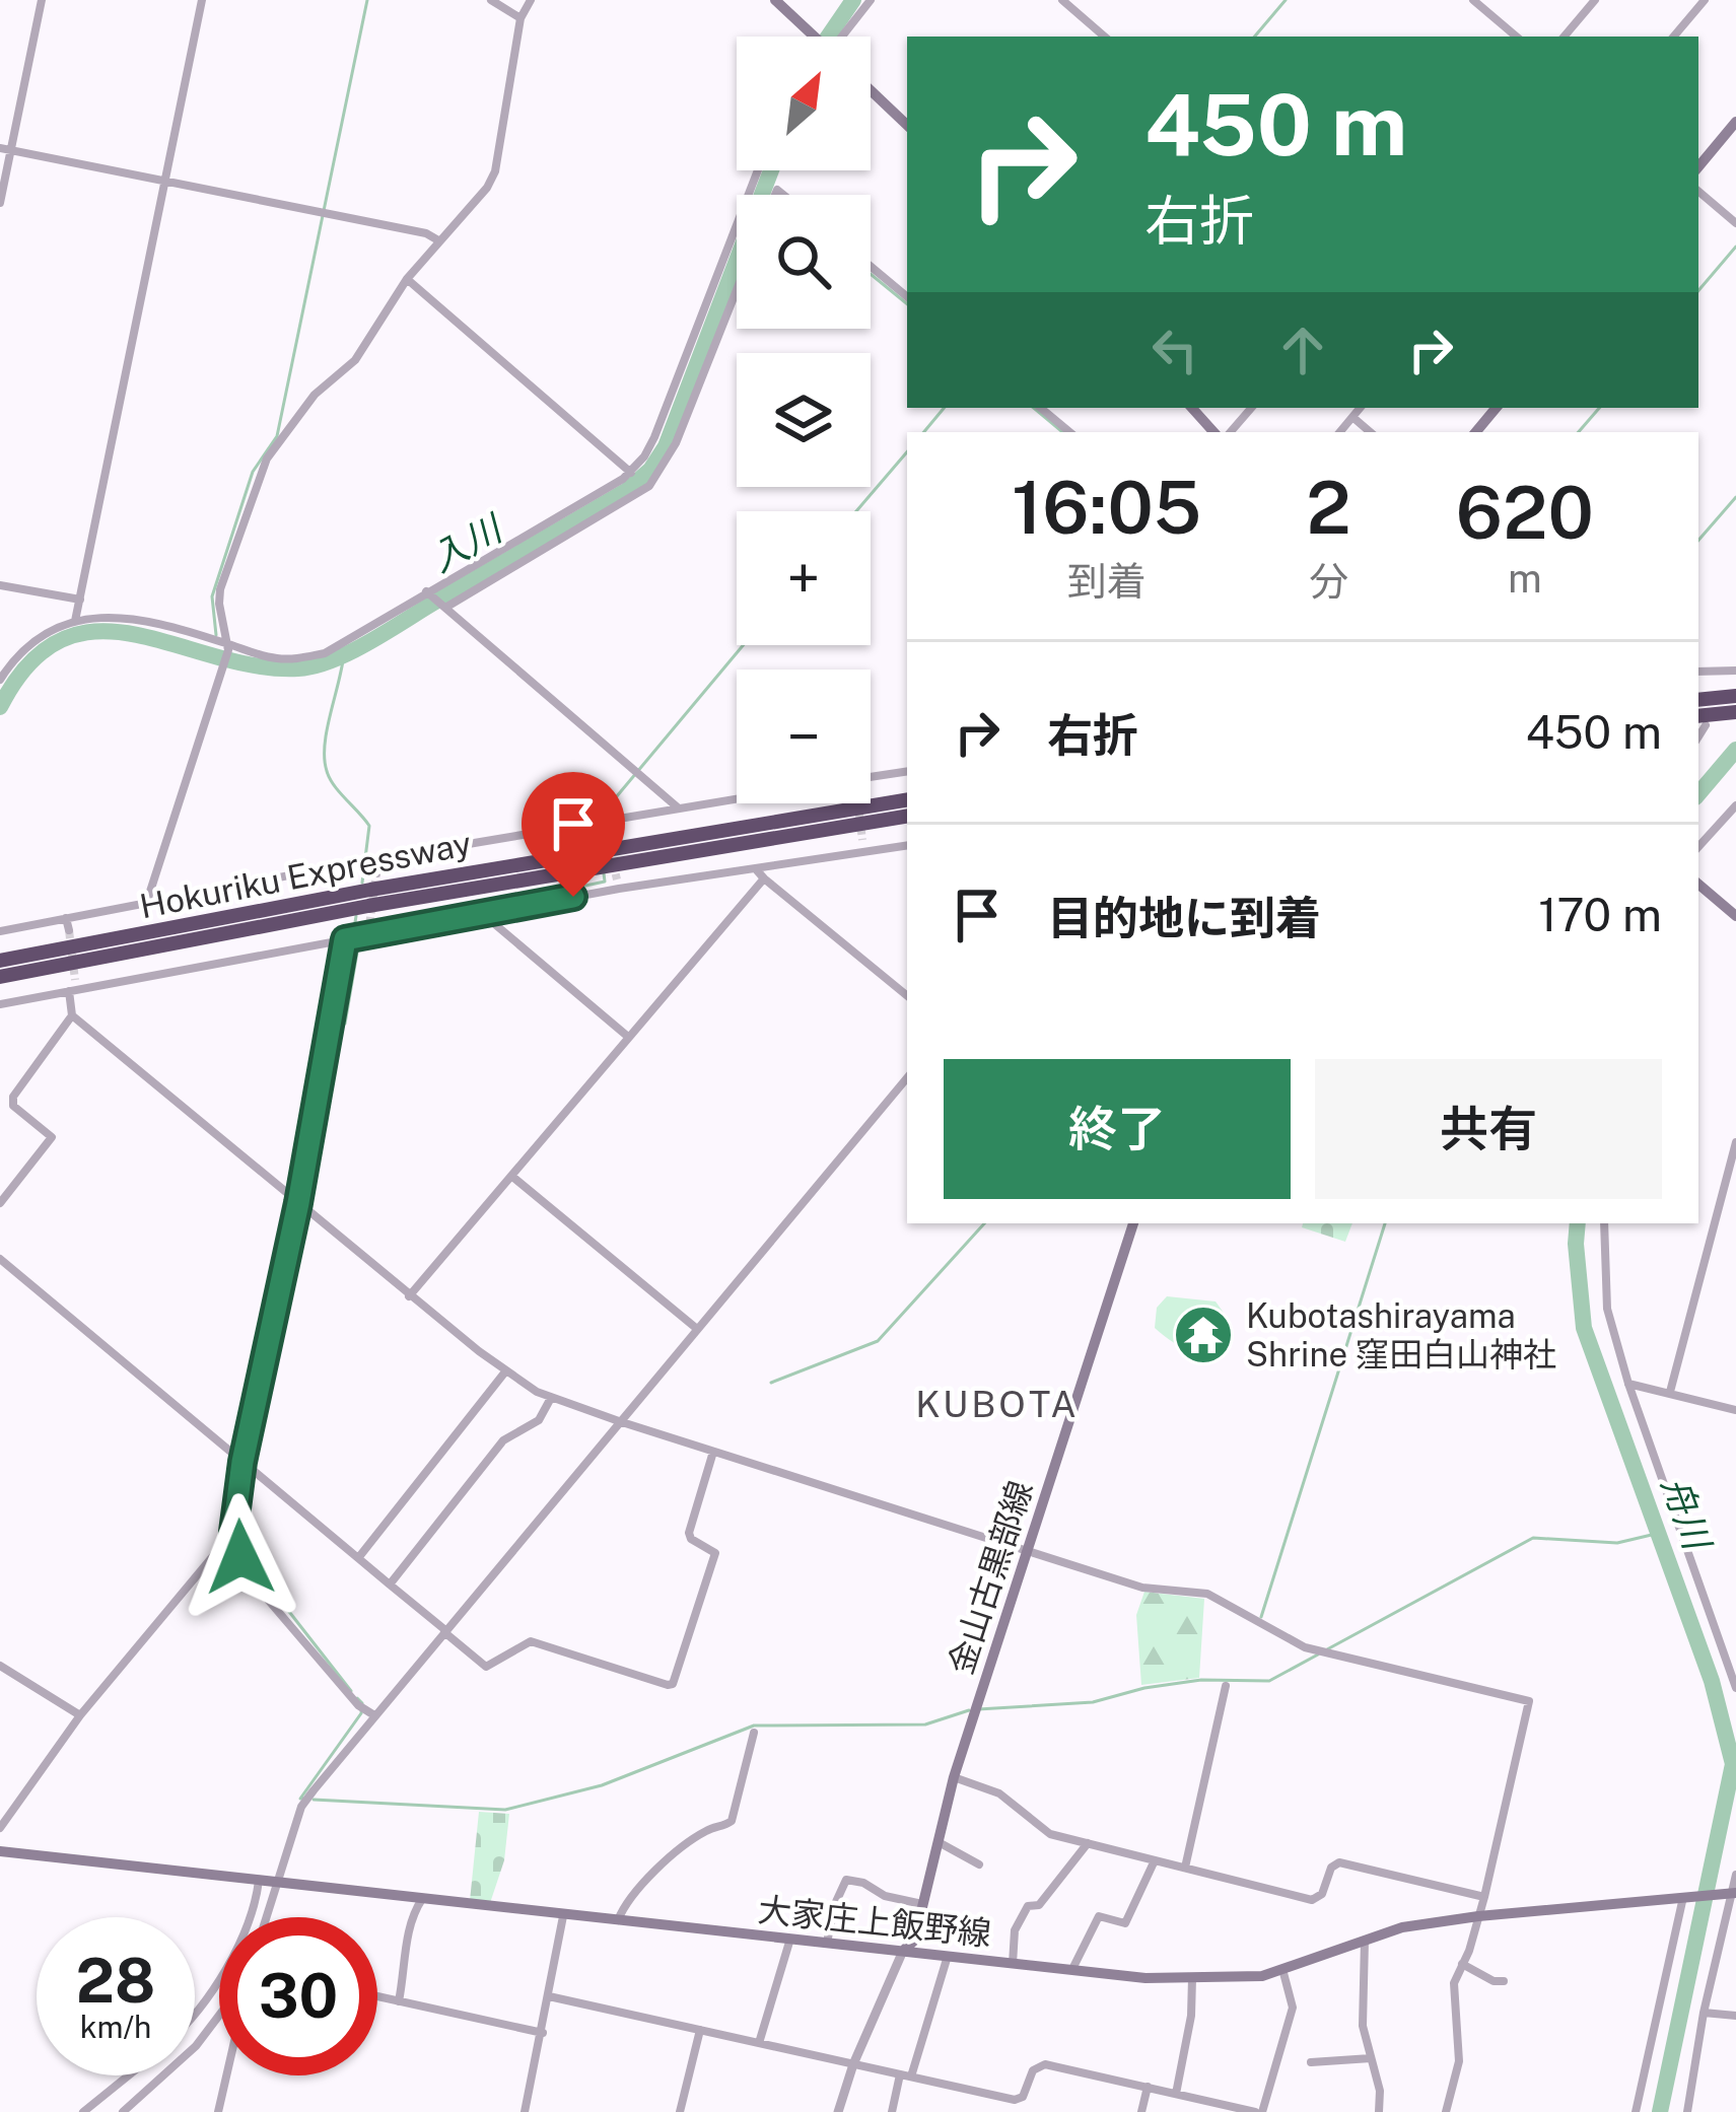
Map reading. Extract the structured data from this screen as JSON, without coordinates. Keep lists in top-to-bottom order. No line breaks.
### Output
{"streets":{"highway":["Hokuriku Expressway"],"main road":["金山古黒部線","大家庄上飯野線"]},"crossings":[["金山古黒部線","大家庄上飯野線"]],"districts":["KUBOTA"],"water":["入川","舟川"],"places":{"temple":["Kubotashirayama Shrine 窪田白山神社"]},"north":"top right","page":{"map_buttons":["+","−"],"turn":["450 m","右折"],"eta":["16:05","到着","2","分","620","m"],"list":[{"name":"右折","value":"450 m"},{"name":"目的地に到着","value":"170 m"}],"buttons":["終了","共有"],"speed":"28 km/h","limit":"30"}}
